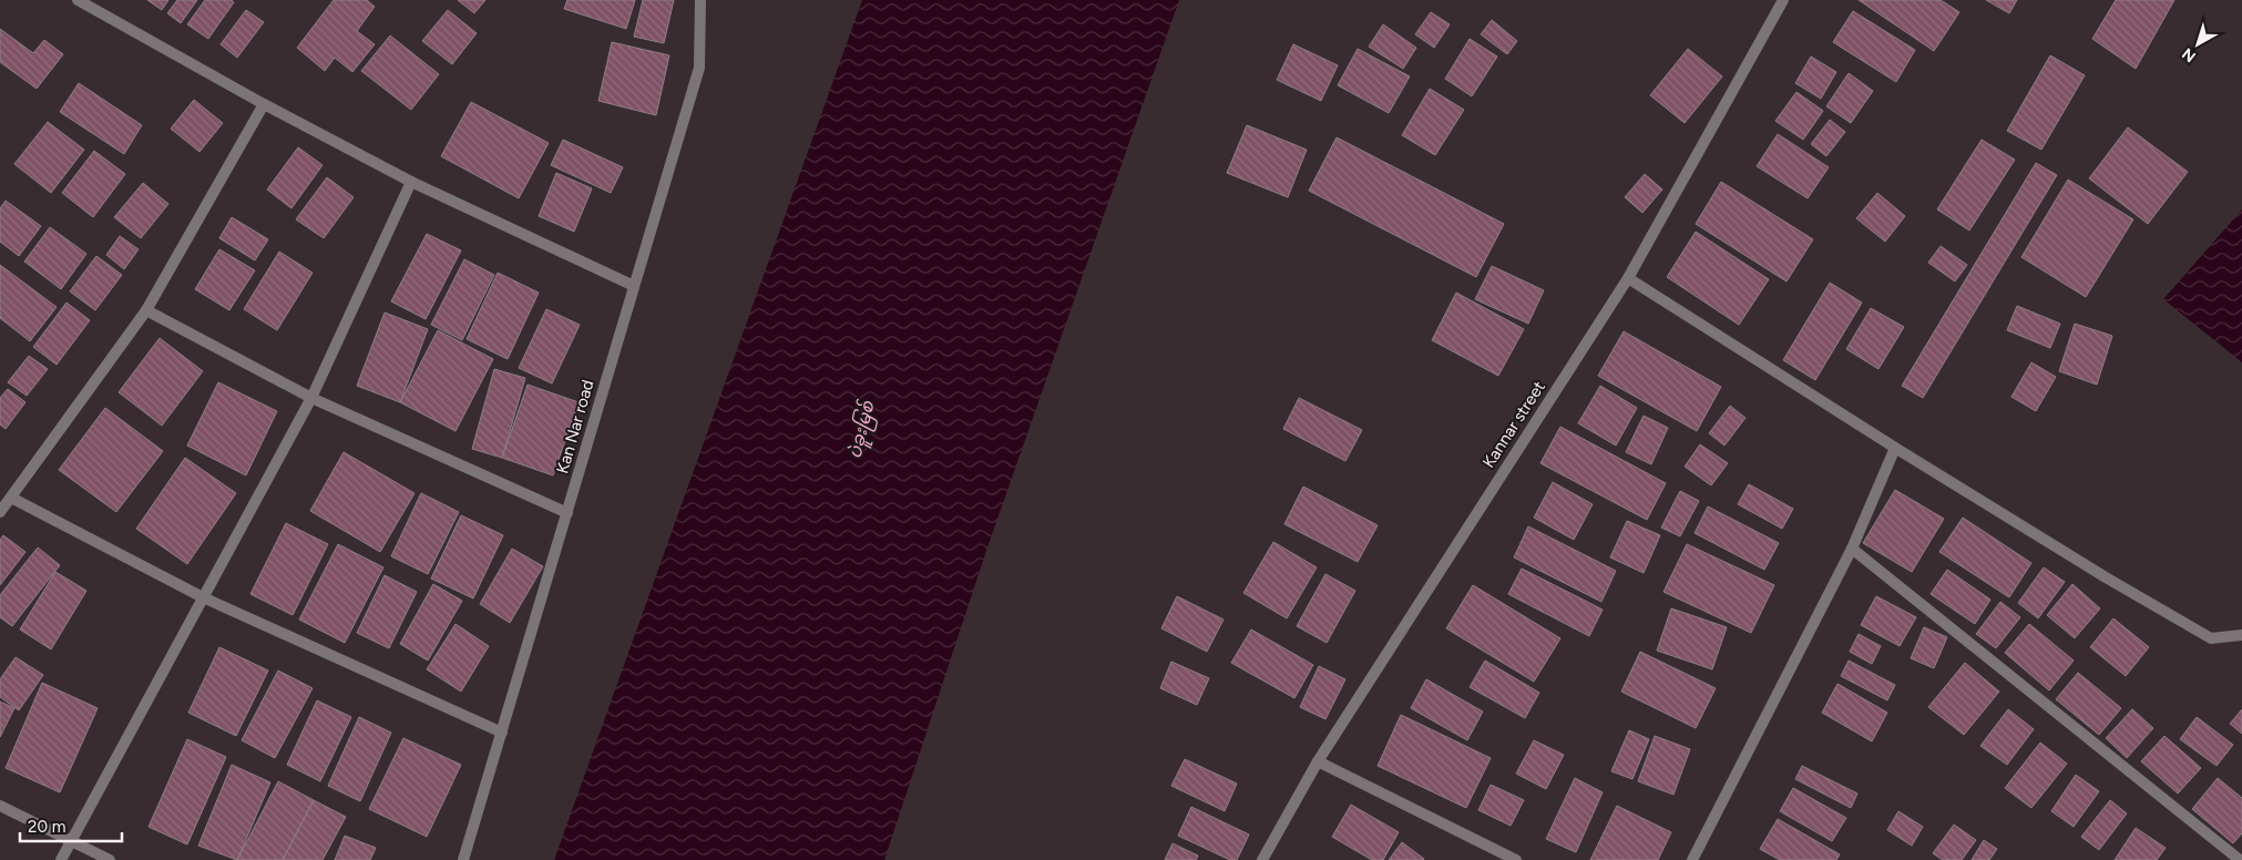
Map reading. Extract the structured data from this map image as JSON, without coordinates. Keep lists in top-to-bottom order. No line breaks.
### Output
{"streets":{"street":["Kannar street","Kan Nar road"]},"water":["ပဲခူးမြစ်"],"scale_bar":"20 m","north":"bottom left"}
